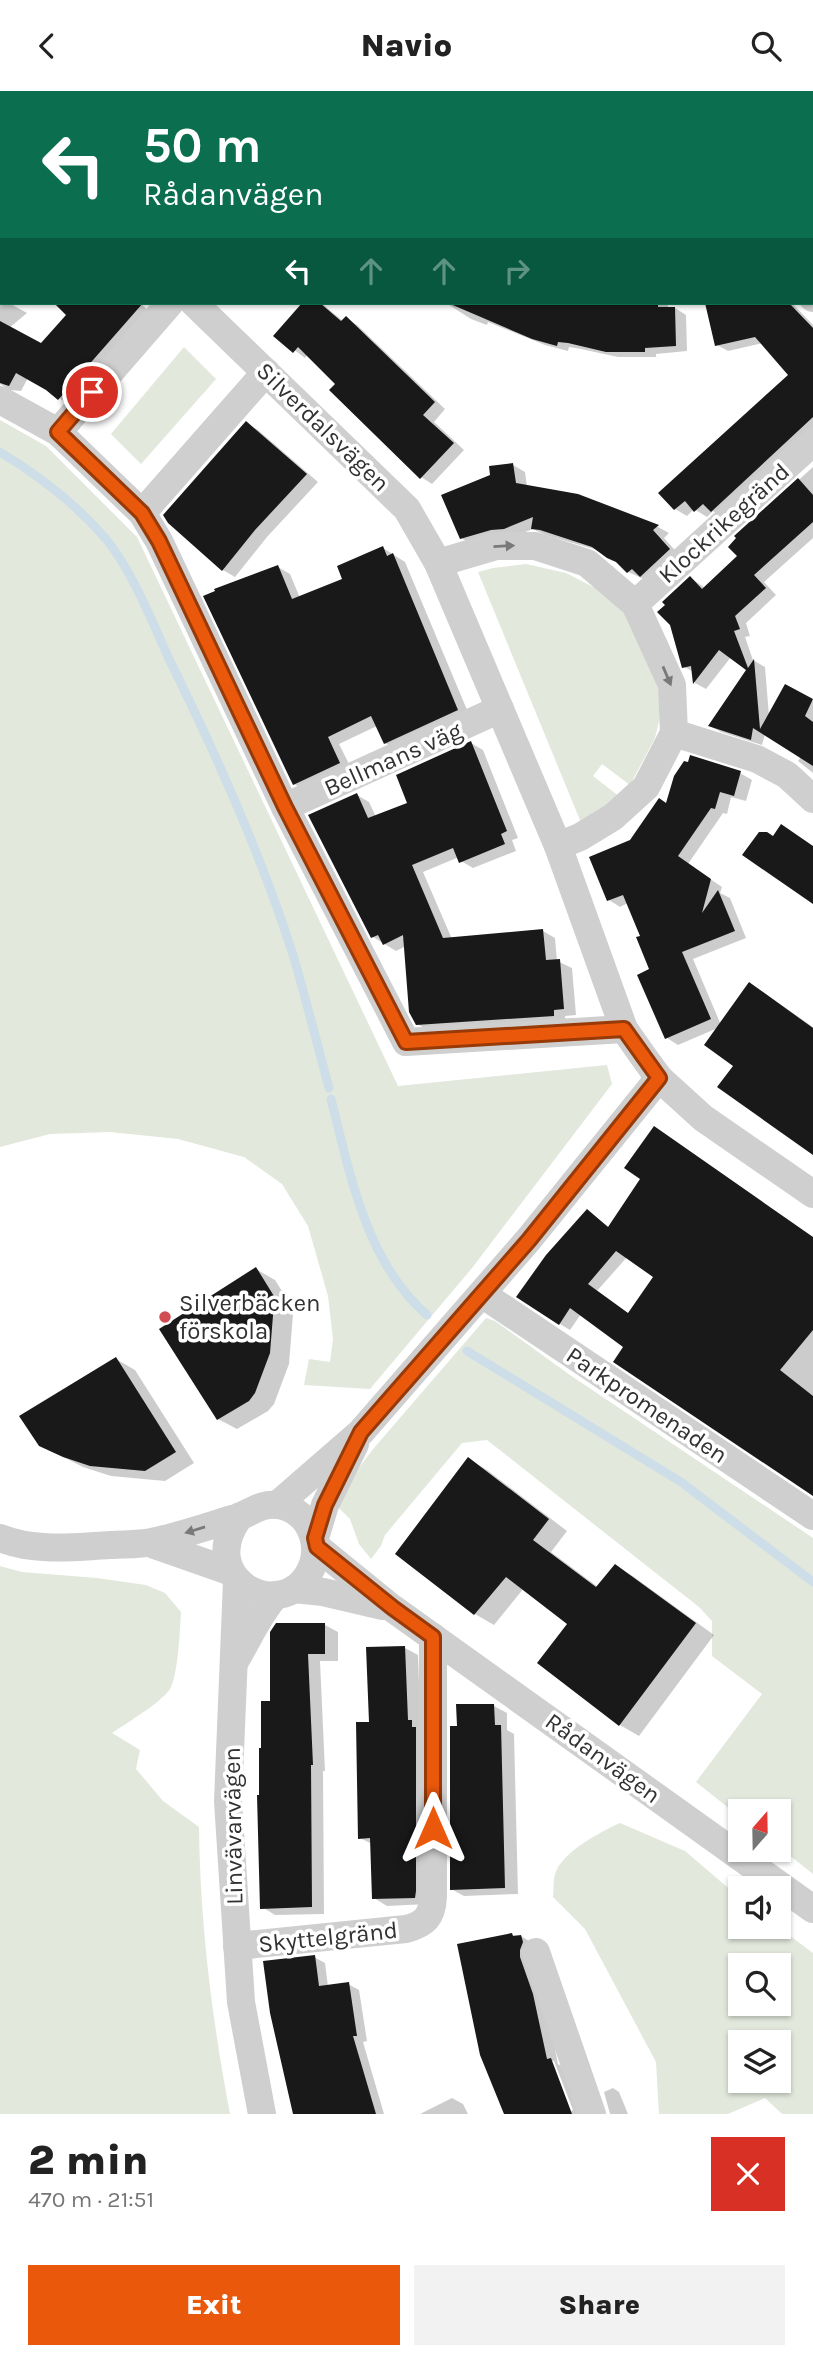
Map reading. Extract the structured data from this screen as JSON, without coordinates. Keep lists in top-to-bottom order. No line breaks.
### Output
{"streets":{"street":["Silverdalsvägen","Klockrikegränd","Bellmans väg","Parkpromenaden","Rådanvägen","Linvävarvägen","Skyttelgränd"]},"crossings":[["Silverdalsvägen","Bellmans väg"],["Rådanvägen","Linvävarvägen"],["Rådanvägen","Skyttelgränd"],["Linvävarvägen","Skyttelgränd"]],"places":["Silverbäcken förskola"],"north":"top","page":{"header":"Navio","turn":["50 m","Rådanvägen"],"heading":["2 min","470 m · 21:51"],"buttons":["Exit","Share"]}}
